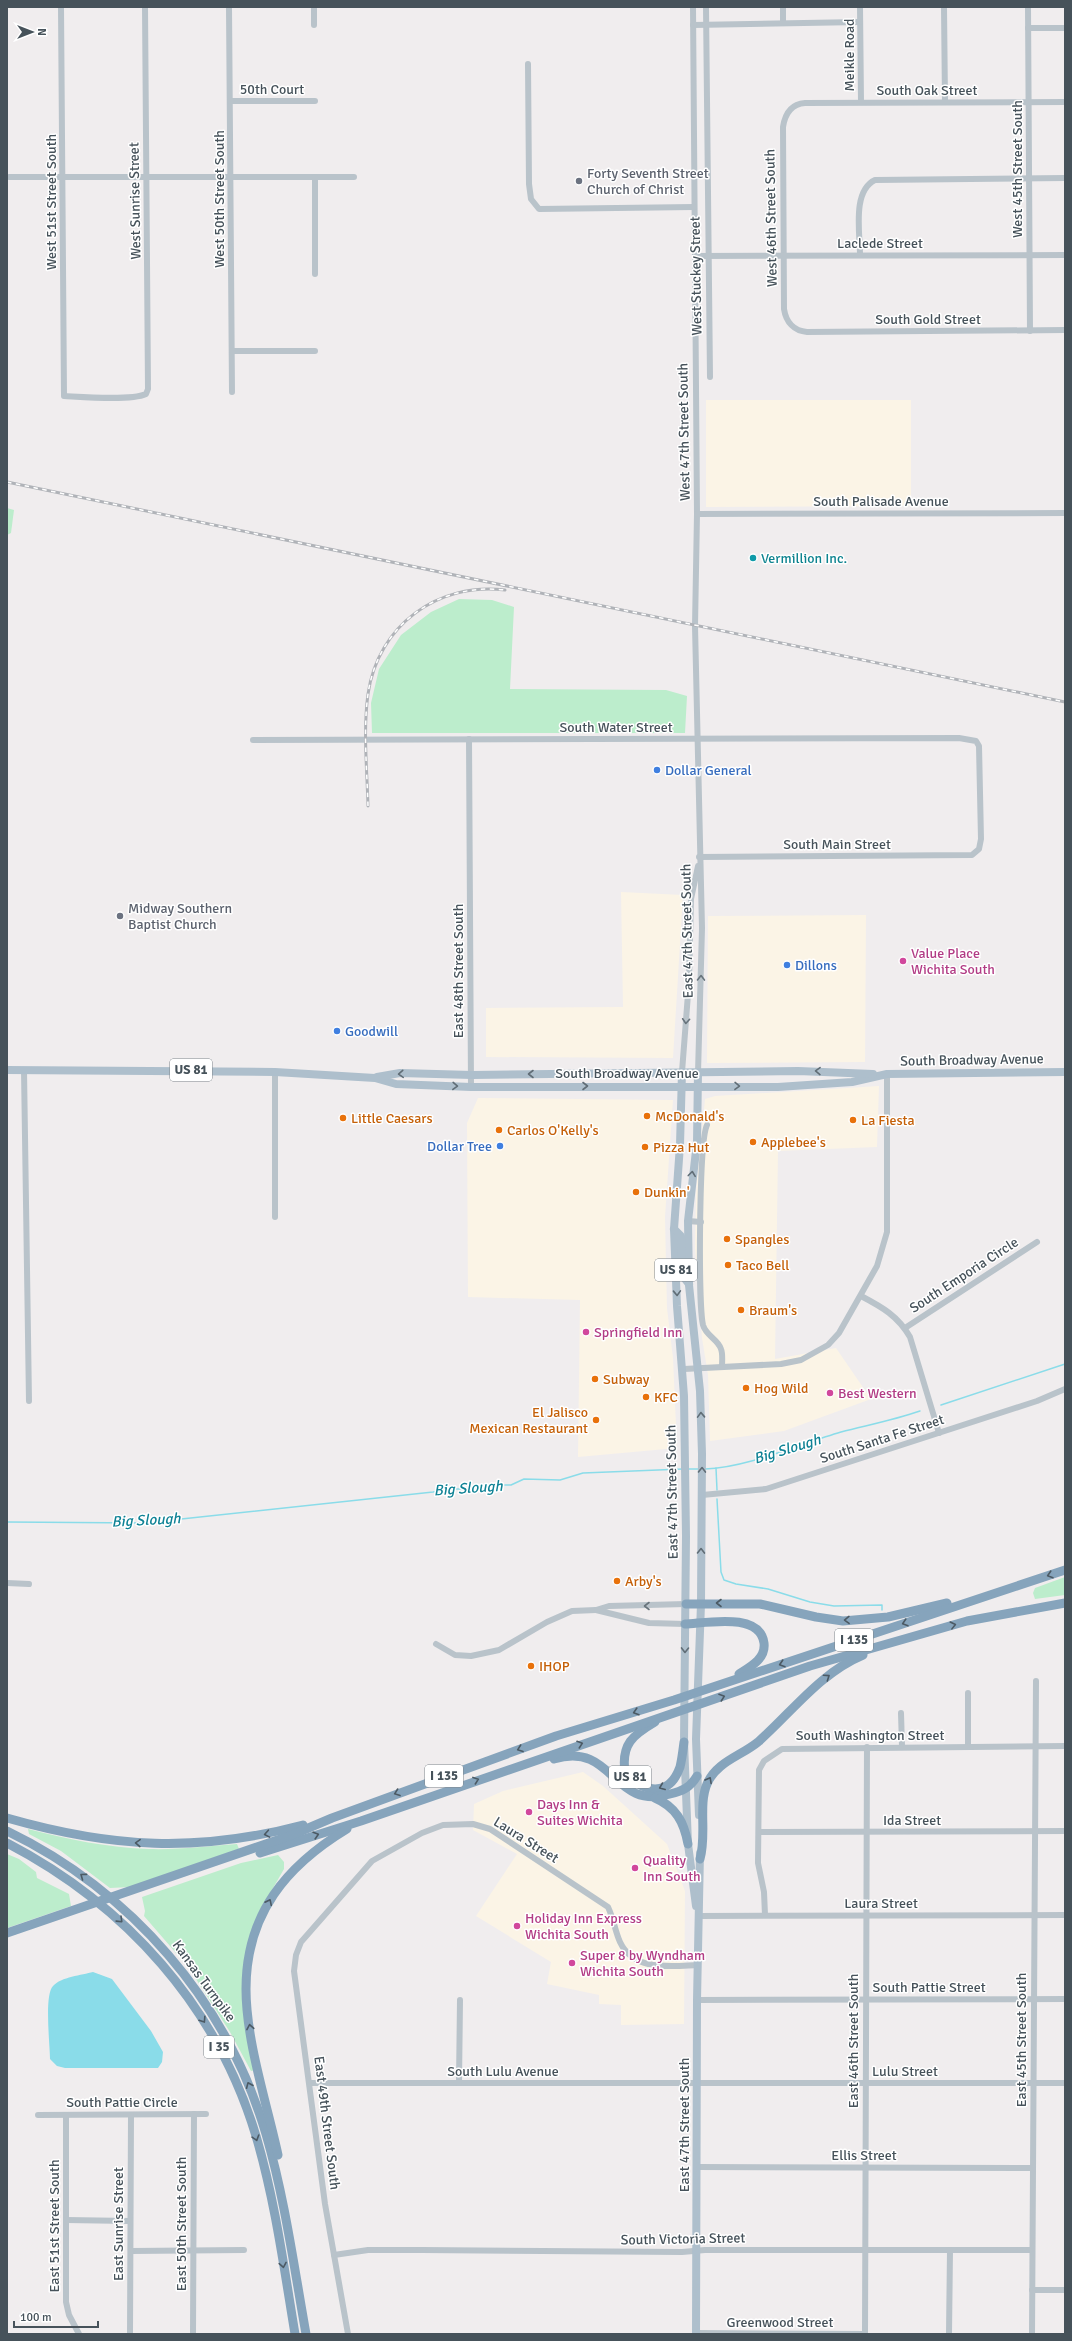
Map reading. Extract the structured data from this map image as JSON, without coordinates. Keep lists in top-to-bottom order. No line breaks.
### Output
{"streets":{"highway":["US 81","I 135","Kansas Turnpike","I 35"],"main road":["East 47th Street South","South Broadway Avenue"],"street":["Meikle Road","50th Court","South Oak Street","West 45th Street South","West 50th Street South","West Sunrise Street","West 51st Street South","West 46th Street South","Laclede Street","West Stuckey Street","South Gold Street","West 47th Street South","South Palisade Avenue","South Water Street","South Main Street","East 48th Street South","South Emporia Circle","South Santa Fe Street","South Washington Street","Ida Street","Laura Street","South Pattie Street","East 45th Street South","East 46th Street South","South Lulu Avenue","Lulu Street","South Pattie Circle","East 49th Street South","Ellis Street","East Sunrise Street","East 50th Street South","East 51st Street South","South Victoria Street","Greenwood Street"]},"crossings":[["Meikle Road","South Oak Street"],["50th Court","West 50th Street South"],["South Oak Street","West 45th Street South"],["South Oak Street","West 46th Street South"],["West 45th Street South","Laclede Street"],["West 45th Street South","South Gold Street"],["West Sunrise Street","West 51st Street South"],["West 46th Street South","Laclede Street"],["West 46th Street South","South Gold Street"],["Laclede Street","West Stuckey Street"],["Laclede Street","West 47th Street South"],["West 47th Street South","South Palisade Avenue"],["West 47th Street South","South Water Street"],["West 47th Street South","South Main Street"],["West 47th Street South","East 47th Street South"],["South Water Street","South Main Street"],["South Water Street","East 48th Street South"],["South Main Street","East 47th Street South"],["East 47th Street South","South Broadway Avenue"],["East 47th Street South","US 81"],["East 47th Street South","South Santa Fe Street"],["East 47th Street South","Laura Street"],["East 47th Street South","South Pattie Street"],["East 47th Street South","South Lulu Avenue"],["East 47th Street South","Lulu Street"],["East 47th Street South","Ellis Street"],["East 47th Street South","South Victoria Street"],["East 47th Street South","Greenwood Street"],["East 48th Street South","South Broadway Avenue"],["US 81","I 135"],["South Washington Street","Ida Street"],["South Washington Street","Laura Street"],["South Washington Street","East 45th Street South"],["South Washington Street","East 46th Street South"],["Ida Street","East 45th Street South"],["Ida Street","East 46th Street South"],["Laura Street","East 45th Street South"],["Laura Street","East 46th Street South"],["Laura Street","East 49th Street South"],["South Pattie Street","East 45th Street South"],["South Pattie Street","East 46th Street South"],["East 45th Street South","Lulu Street"],["East 45th Street South","Ellis Street"],["East 45th Street South","South Victoria Street"],["East 46th Street South","Lulu Street"],["East 46th Street South","Ellis Street"],["East 46th Street South","South Victoria Street"],["East 46th Street South","Greenwood Street"],["South Lulu Avenue","Lulu Street"],["South Lulu Avenue","East 49th Street South"],["South Pattie Circle","East Sunrise Street"],["South Pattie Circle","East 50th Street South"],["South Pattie Circle","East 51st Street South"],["East 49th Street South","South Victoria Street"]],"water":["Big Slough"],"places":["Forty Seventh Street Church of Christ","Vermillion Inc.","Dollar General","Midway Southern Baptist Church","Value Place Wichita South","Dillons","Goodwill","McDonald's","Little Caesars","La Fiesta","Carlos O'Kelly's","Applebee's","Dollar Tree","Pizza Hut","Dunkin'","Spangles","Taco Bell","Braum's","Springfield Inn","Subway","Hog Wild","Best Western","KFC","El Jalisco Mexican Restaurant","Arby's","IHOP","Days Inn & Suites Wichita","Quality Inn South","Holiday Inn Express Wichita South","Super 8 by Wyndham Wichita South"],"scale_bar":"100 m","north":"right"}
